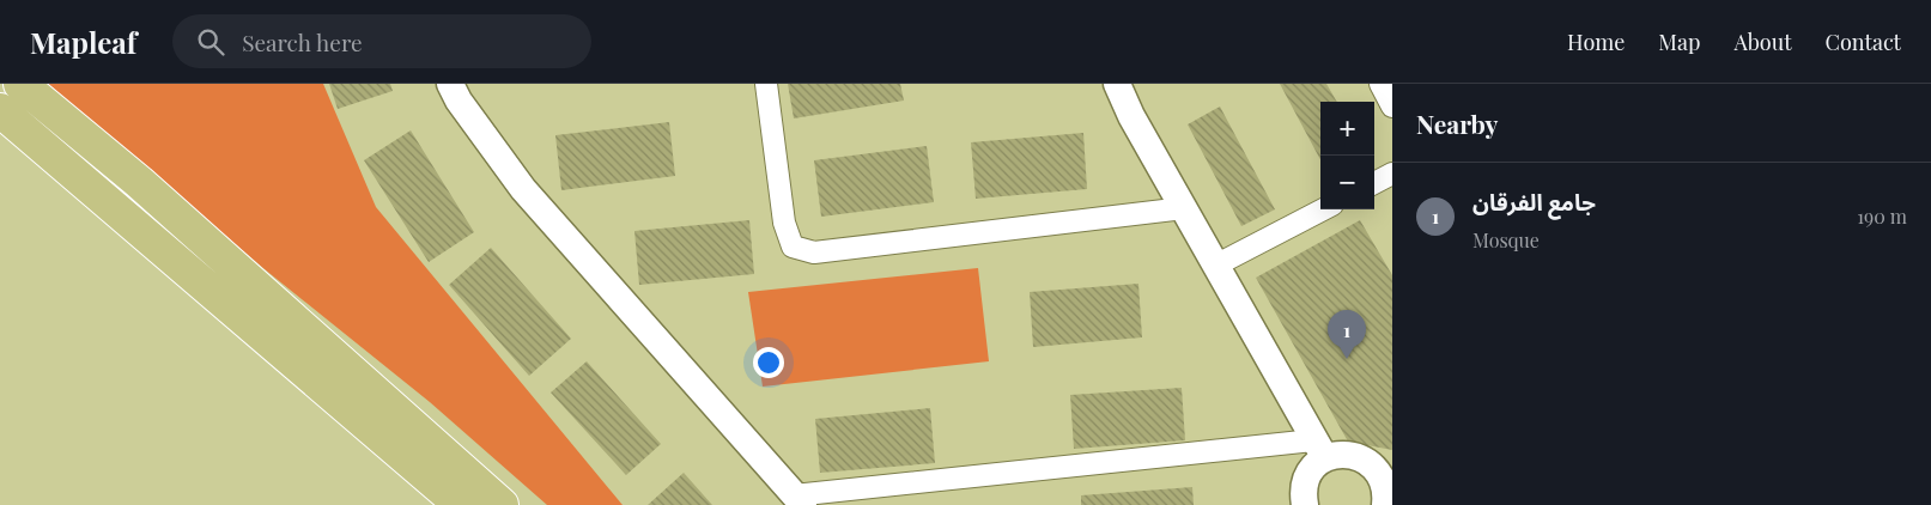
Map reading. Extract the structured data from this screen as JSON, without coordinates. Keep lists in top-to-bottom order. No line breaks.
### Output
{"page":{"header":"Mapleaf","search":"Search here","nav":["Home","Map","About","Contact"],"heading":"Nearby","map_buttons":["+","−"],"list":[{"mark":"1","name":"جامع الفرقان","note":"Mosque","value":"190 m"}],"pins":"1"}}
